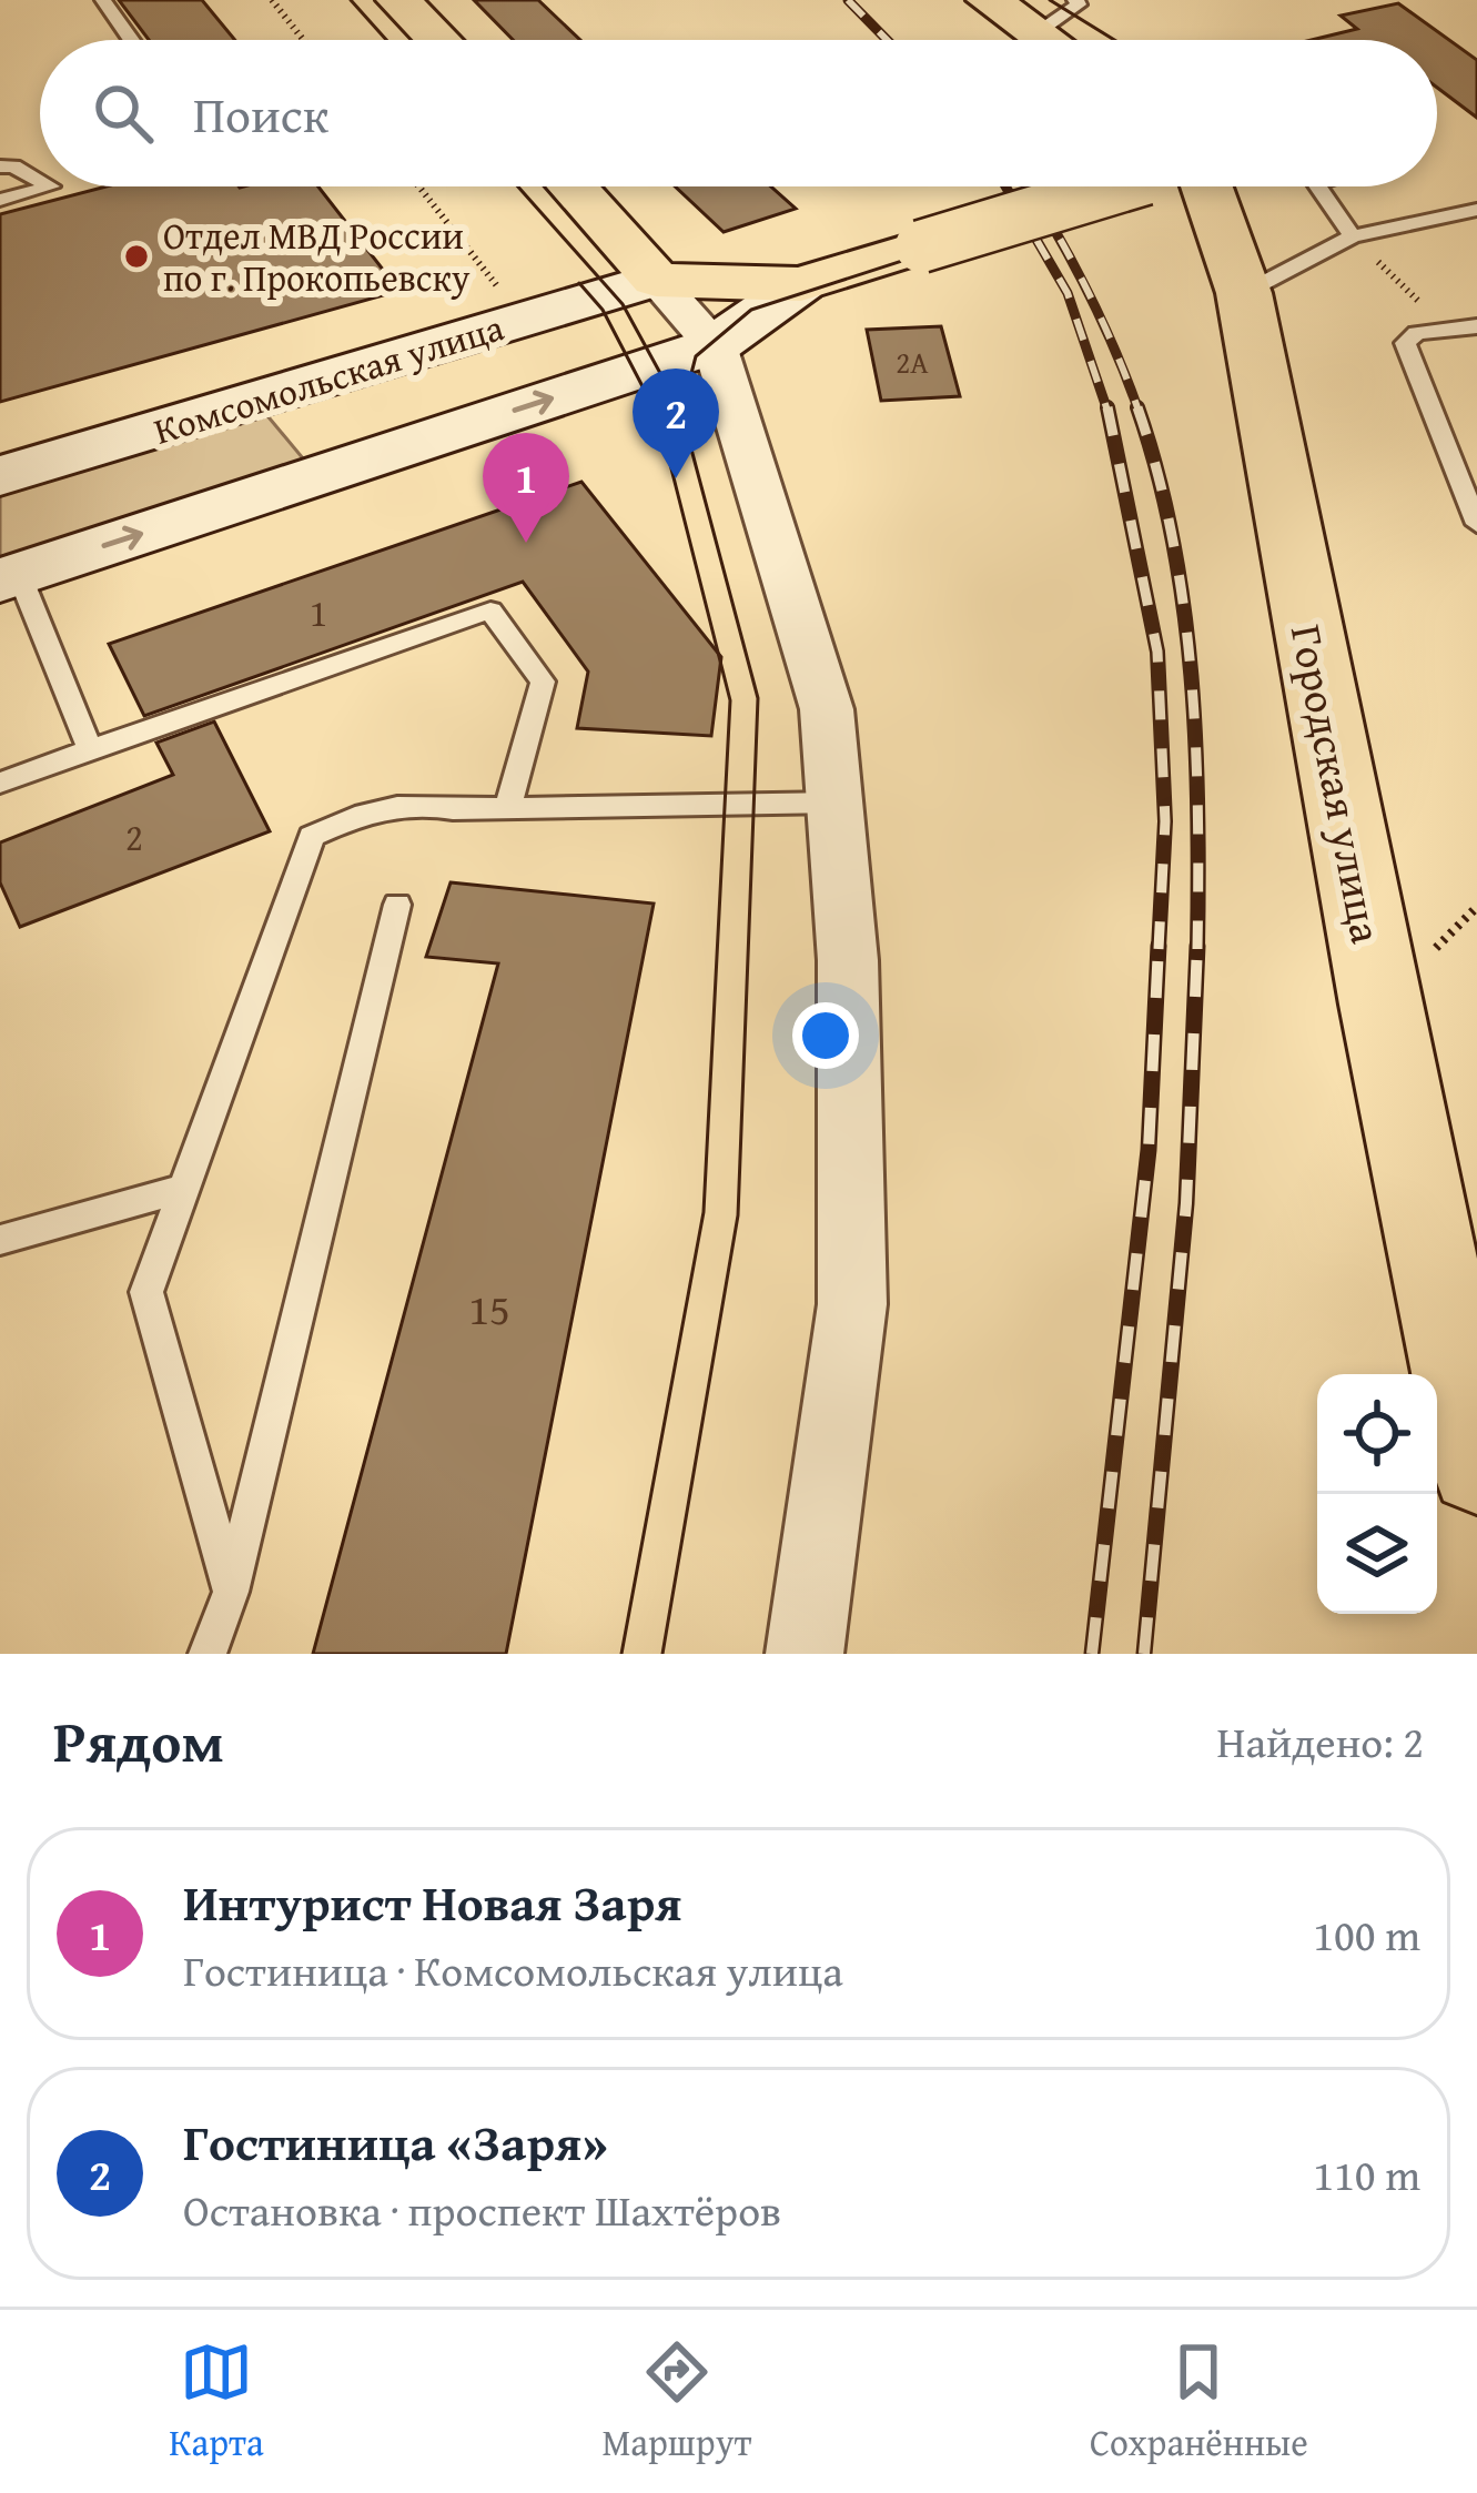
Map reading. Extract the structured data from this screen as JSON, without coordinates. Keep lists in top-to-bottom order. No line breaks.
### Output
{"streets":{"main road":["Комсомольская улица","Городская улица"]},"places":["Отдел МВД России по г. Прокопьевску"],"house_numbers":["2А","1","2","15"],"page":{"search":"Поиск","pins":["2","1"],"heading":["Рядом","Найдено: 2"],"list":[{"mark":"1","name":"Интурист Новая Заря","note":"Гостиница · Комсомольская улица","value":"100 m"},{"mark":"2","name":"Гостиница «Заря»","note":"Остановка · проспект Шахтёров","value":"110 m"}],"nav":["Карта","Маршрут","Сохранённые"]}}
